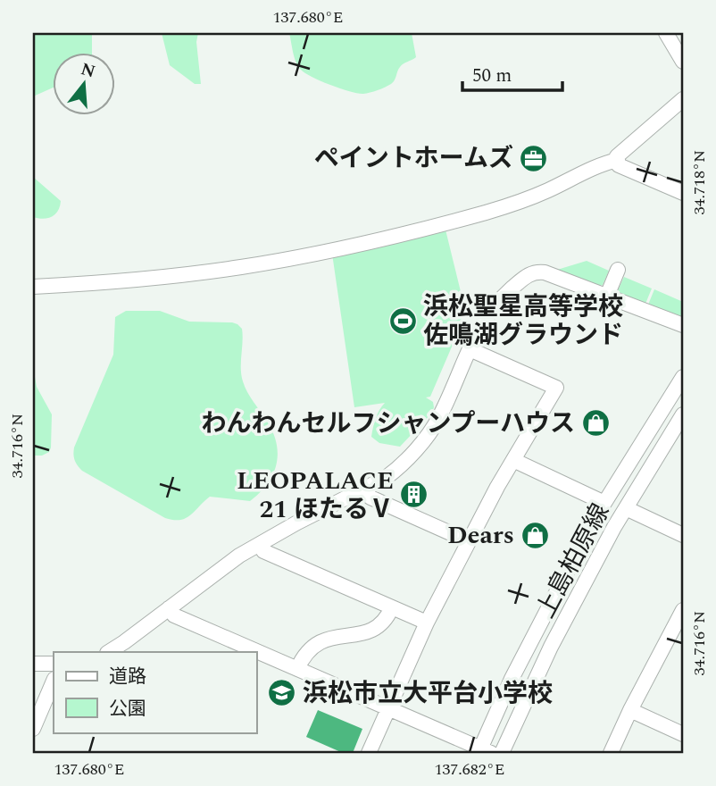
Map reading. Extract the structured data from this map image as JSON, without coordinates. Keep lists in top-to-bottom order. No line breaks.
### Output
{"streets":{"street":["上島柏原線"]},"places":{"office":["ペイントホームズ"],"sports":["浜松聖星高等学校 佐鳴湖グラウンド"],"shop":["わんわんセルフシャンプーハウス","Dears"],"building":["LEOPALACE 21 ほたるⅤ"],"school or university":["浜松市立大平台小学校"]},"legend":["道路","公園"],"scale_bar":"50 m","north":"top","coordinates":["137.680°E","34.718°N","34.716°N","137.682°E"]}
